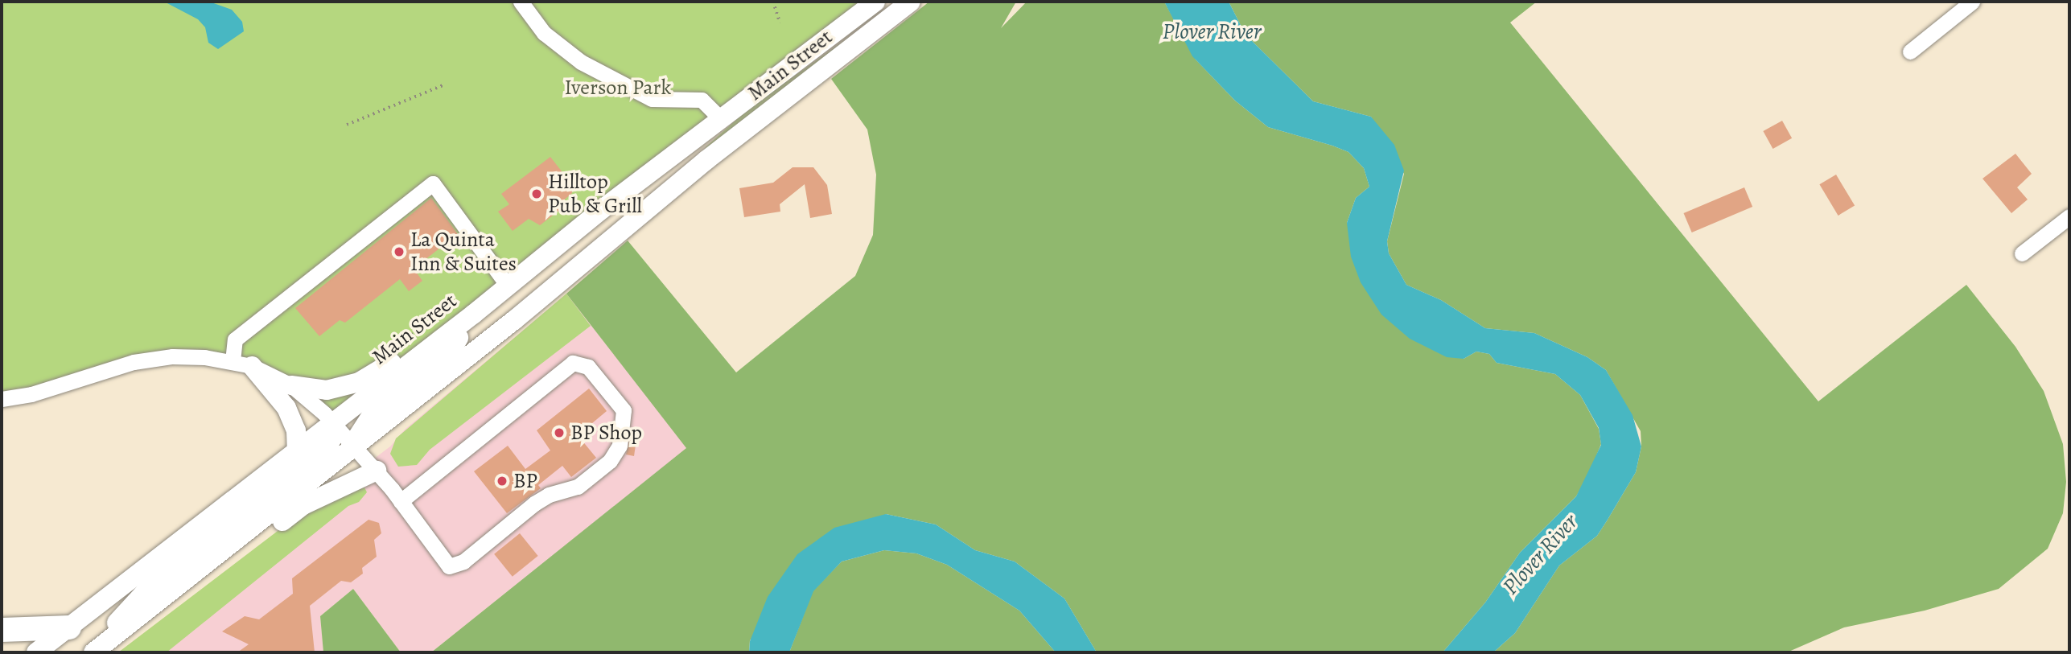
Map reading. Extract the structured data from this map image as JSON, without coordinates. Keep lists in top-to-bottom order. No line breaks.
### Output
{"streets":{"main road":["Main Street"]},"water":["Plover River"],"parks":["Iverson Park"],"places":["Hilltop Pub & Grill","La Quinta Inn & Suites","BP Shop","BP"]}
